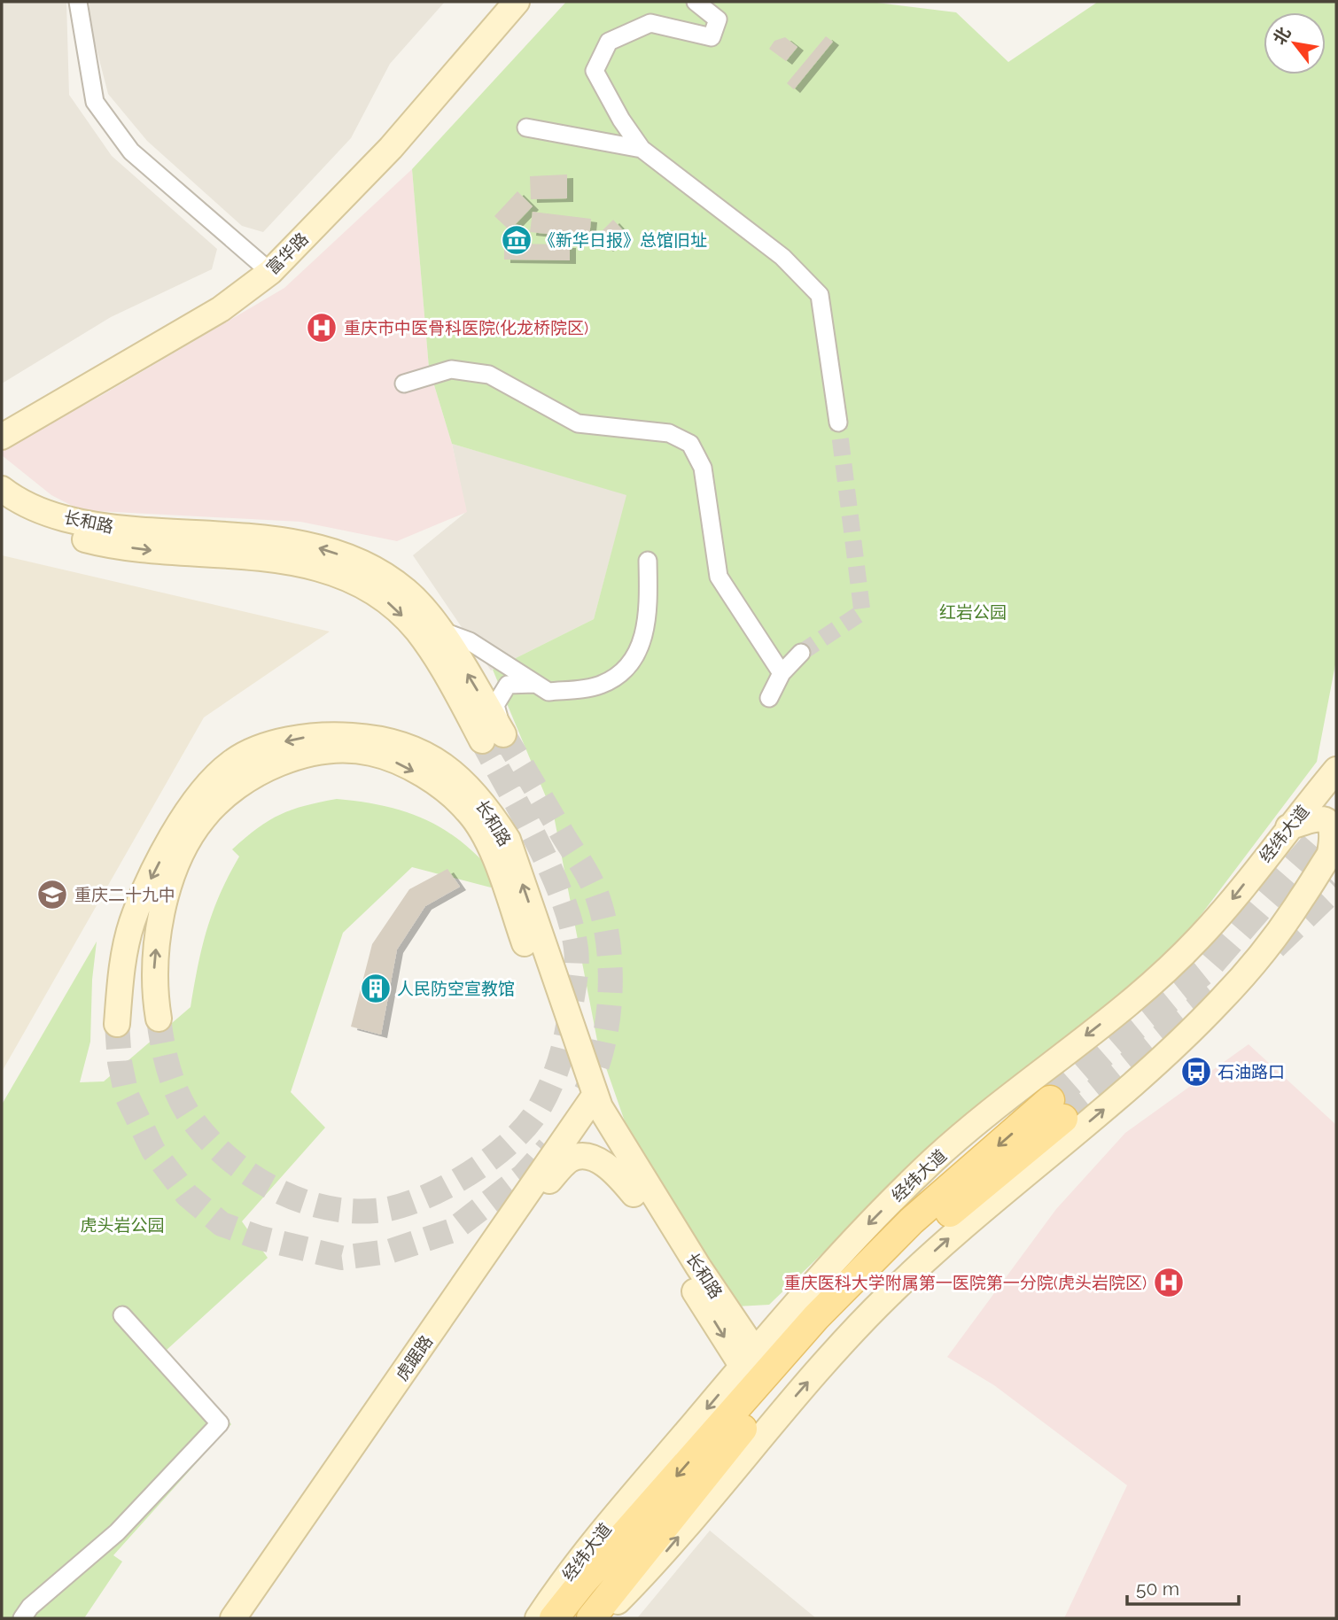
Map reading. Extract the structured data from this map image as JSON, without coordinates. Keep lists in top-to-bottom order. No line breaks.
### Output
{"streets":{"main road":["富华路","长和路","经纬大道","虎踞路"]},"crossings":[["长和路","经纬大道"],["长和路","虎踞路"]],"parks":["红岩公园","虎头岩公园"],"places":{"museum":["《新华日报》总馆旧址"],"hospital":["重庆市中医骨科医院(化龙桥院区)","重庆医科大学附属第一医院第一分院(虎头岩院区)"],"school or university":["重庆二十九中"],"building":["人民防空宣教馆"],"bus stop":["石油路口"]},"scale_bar":"50 m","north":"top left"}
